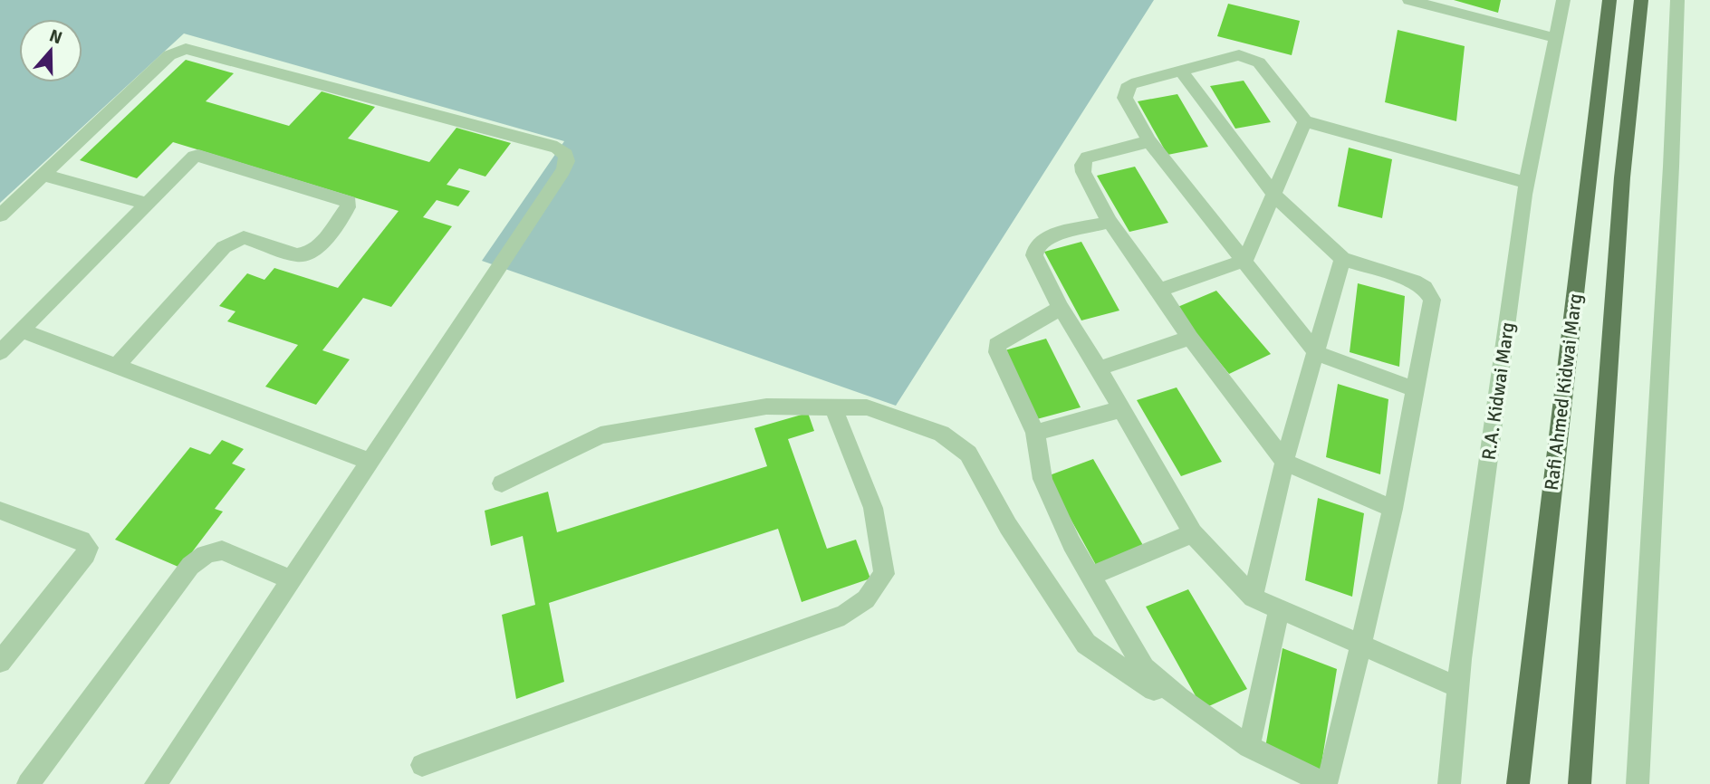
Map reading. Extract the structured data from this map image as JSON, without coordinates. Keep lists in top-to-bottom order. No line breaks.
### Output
{"streets":{"main road":["Rafi Ahmed Kidwai Marg"],"street":["R.A. Kidwai Marg"]},"north":"top"}
